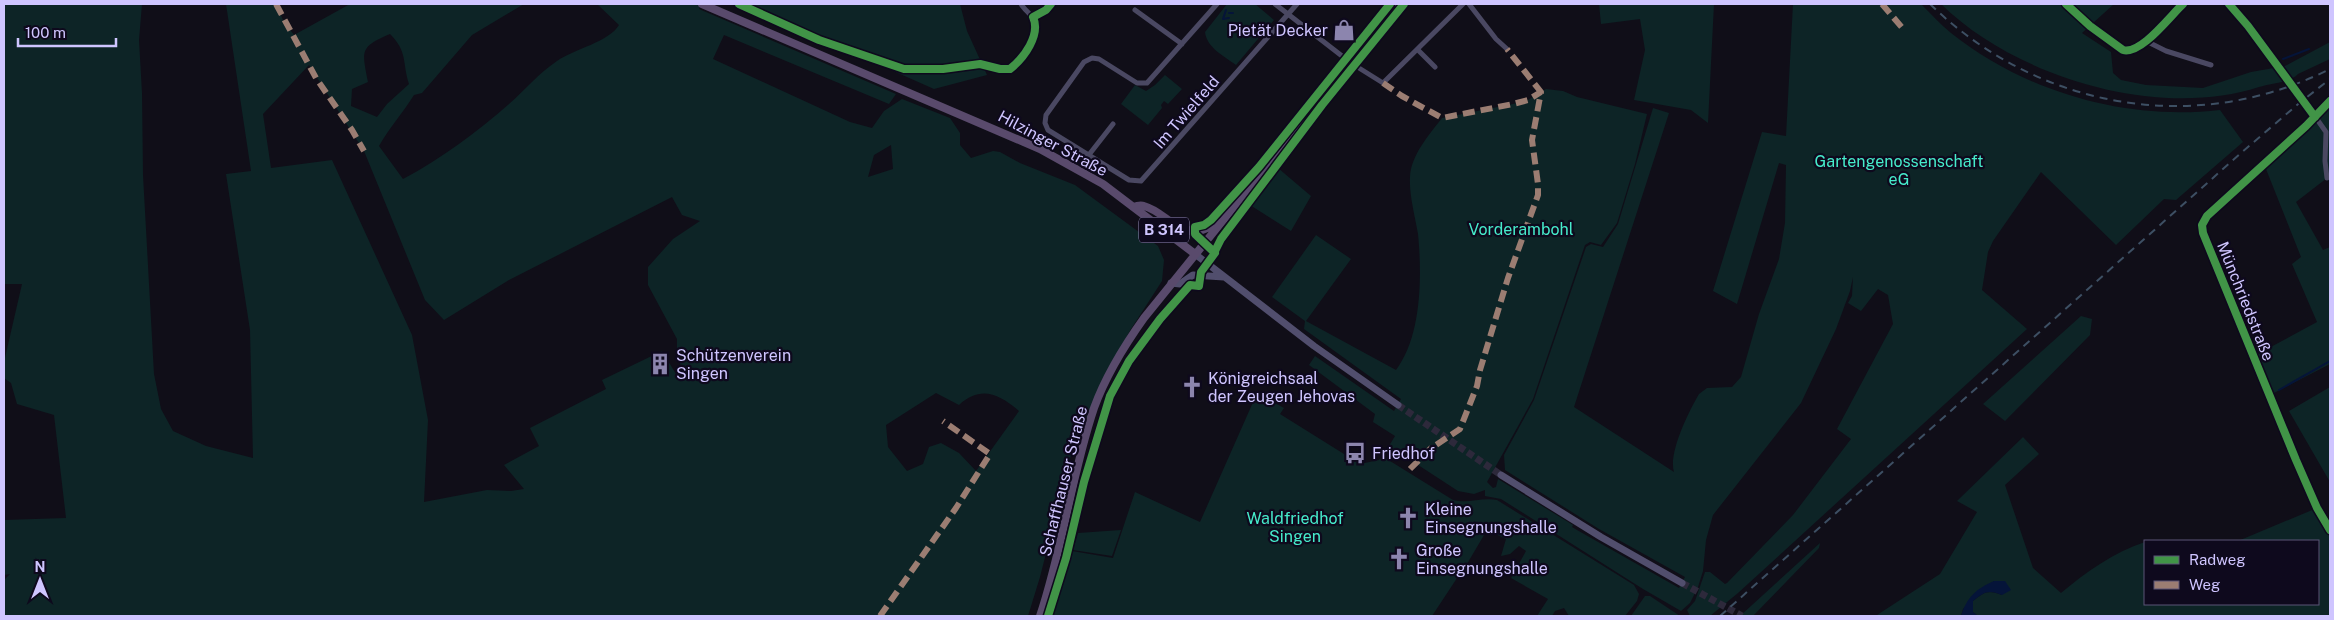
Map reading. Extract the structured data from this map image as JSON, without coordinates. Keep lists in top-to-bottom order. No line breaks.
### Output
{"streets":{"main road":["Hilzinger Straße","B 314","Schaffhauser Straße"],"street":["Im Twielfeld","Münchriedstraße"]},"crossings":[["Hilzinger Straße","B 314"],["Hilzinger Straße","Schaffhauser Straße"],["B 314","Schaffhauser Straße"]],"parks":["Gartengenossenschaft eG","Vorderambohl","Waldfriedhof Singen"],"places":{"shop":["Pietät Decker"],"building":["Schützenverein Singen"],"church":["Königreichsaal der Zeugen Jehovas","Kleine Einsegnungshalle","Große Einsegnungshalle"],"bus stop":["Friedhof"]},"legend":["Radweg","Weg"],"scale_bar":"100 m","north":"top"}
